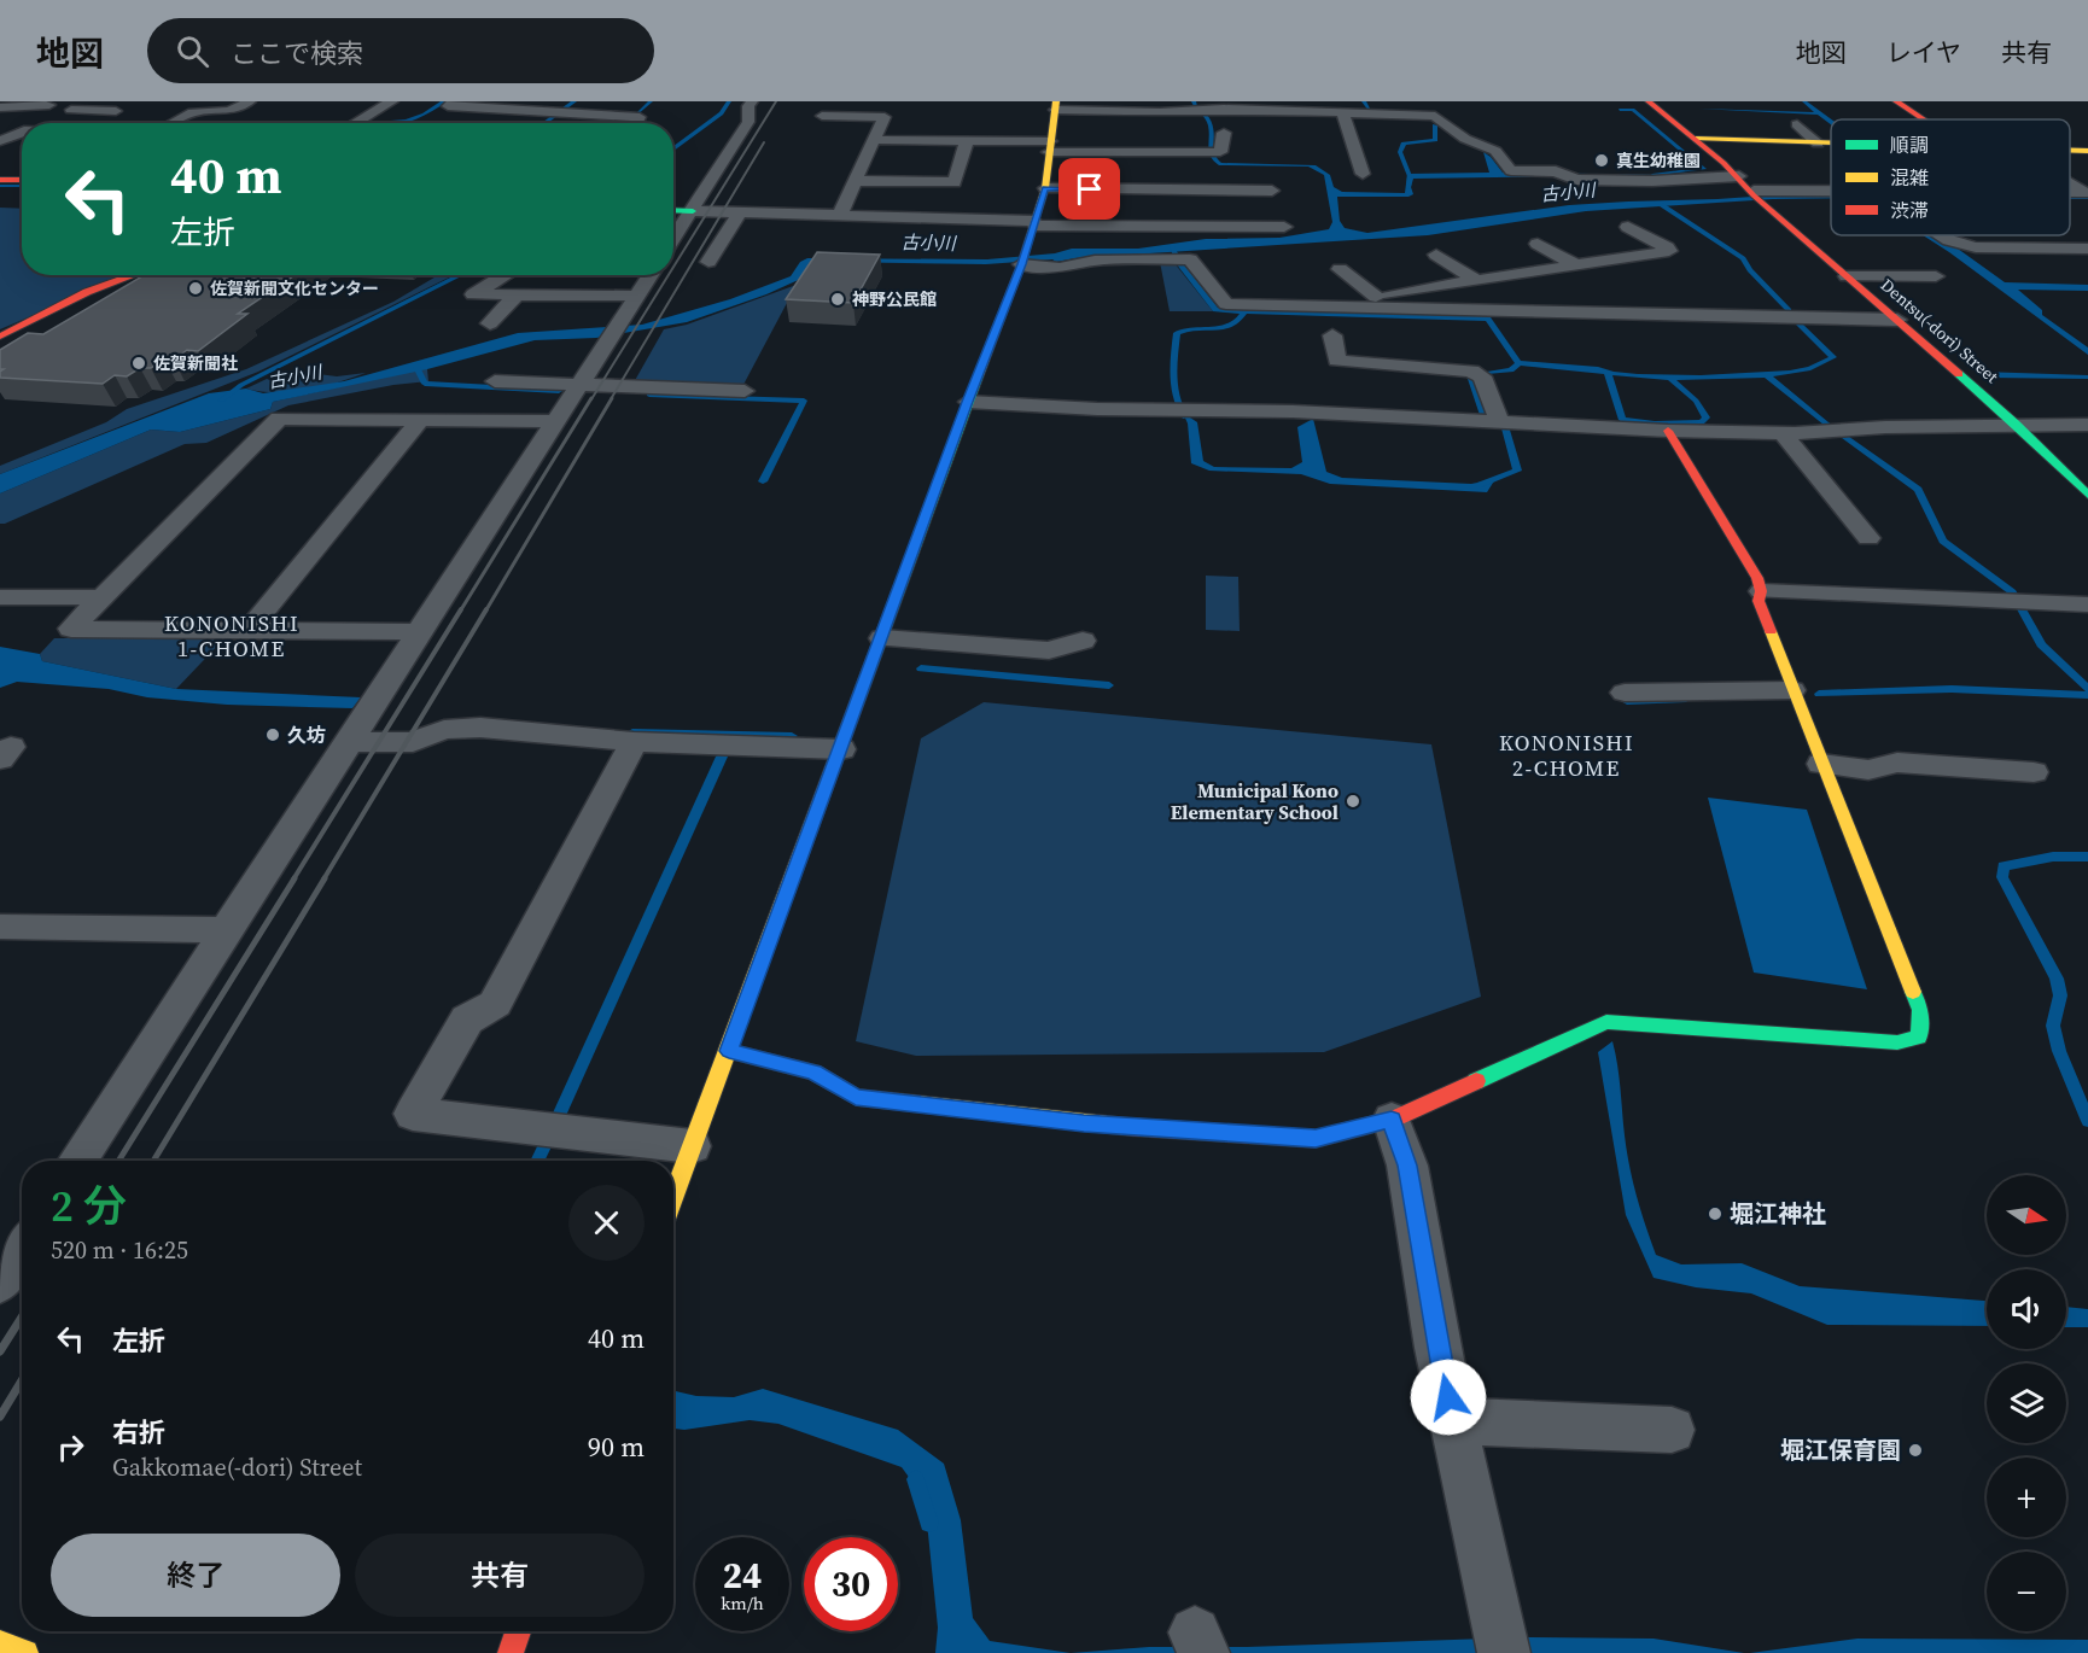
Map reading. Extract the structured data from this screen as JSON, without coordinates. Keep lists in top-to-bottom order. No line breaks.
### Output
{"streets":{"main road":["Dentsu(-dori) Street"]},"districts":["KONONISHI 1-CHOME","KONONISHI 2-CHOME"],"water":["古小川"],"places":["真生幼稚園","佐賀新聞文化センター","神野公民館","佐賀新聞社","久坊","Municipal Kono Elementary School","堀江神社","堀江保育園"],"legend":["順調","混雑","渋滞"],"north":"right","page":{"header":"地図","search":"ここで検索","nav":["地図","レイヤ","共有"],"turn":["40 m","左折"],"heading":["2 分","520 m · 16:25"],"map_buttons":["+","−"],"list":[{"name":"左折","value":"40 m"},{"name":"右折","note":"Gakkomae(-dori) Street","value":"90 m"}],"buttons":["終了","共有"],"speed":"24 km/h","limit":"30"}}
